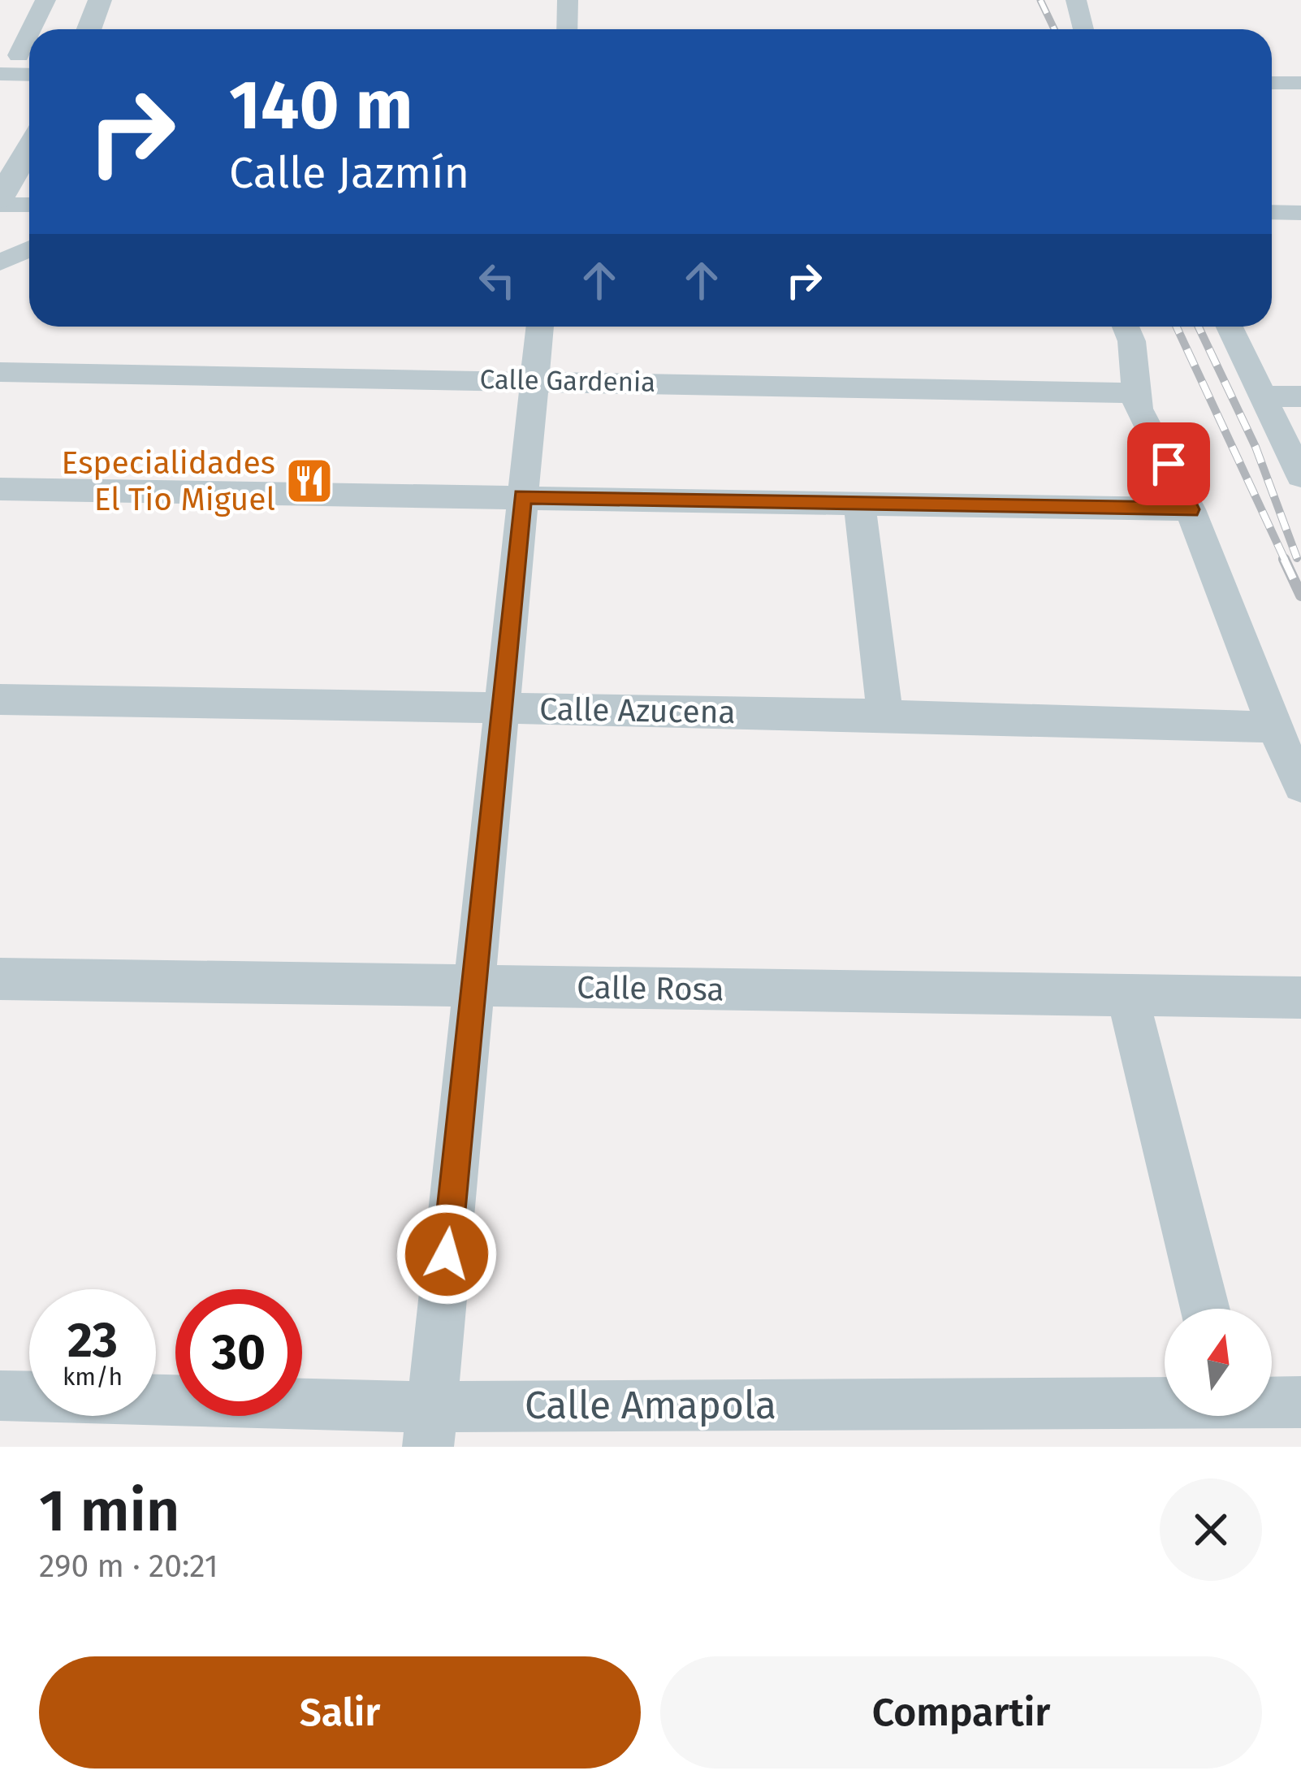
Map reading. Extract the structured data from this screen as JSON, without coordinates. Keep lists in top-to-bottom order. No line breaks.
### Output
{"streets":{"street":["Calle Gardenia","Calle Azucena","Calle Rosa","Calle Amapola"]},"places":{"restaurant":["Especialidades El Tio Miguel"]},"north":"top","page":{"turn":["140 m","Calle Jazmín"],"speed":"23 km/h","limit":"30","heading":["1 min","290 m · 20:21"],"buttons":["Salir","Compartir"]}}
